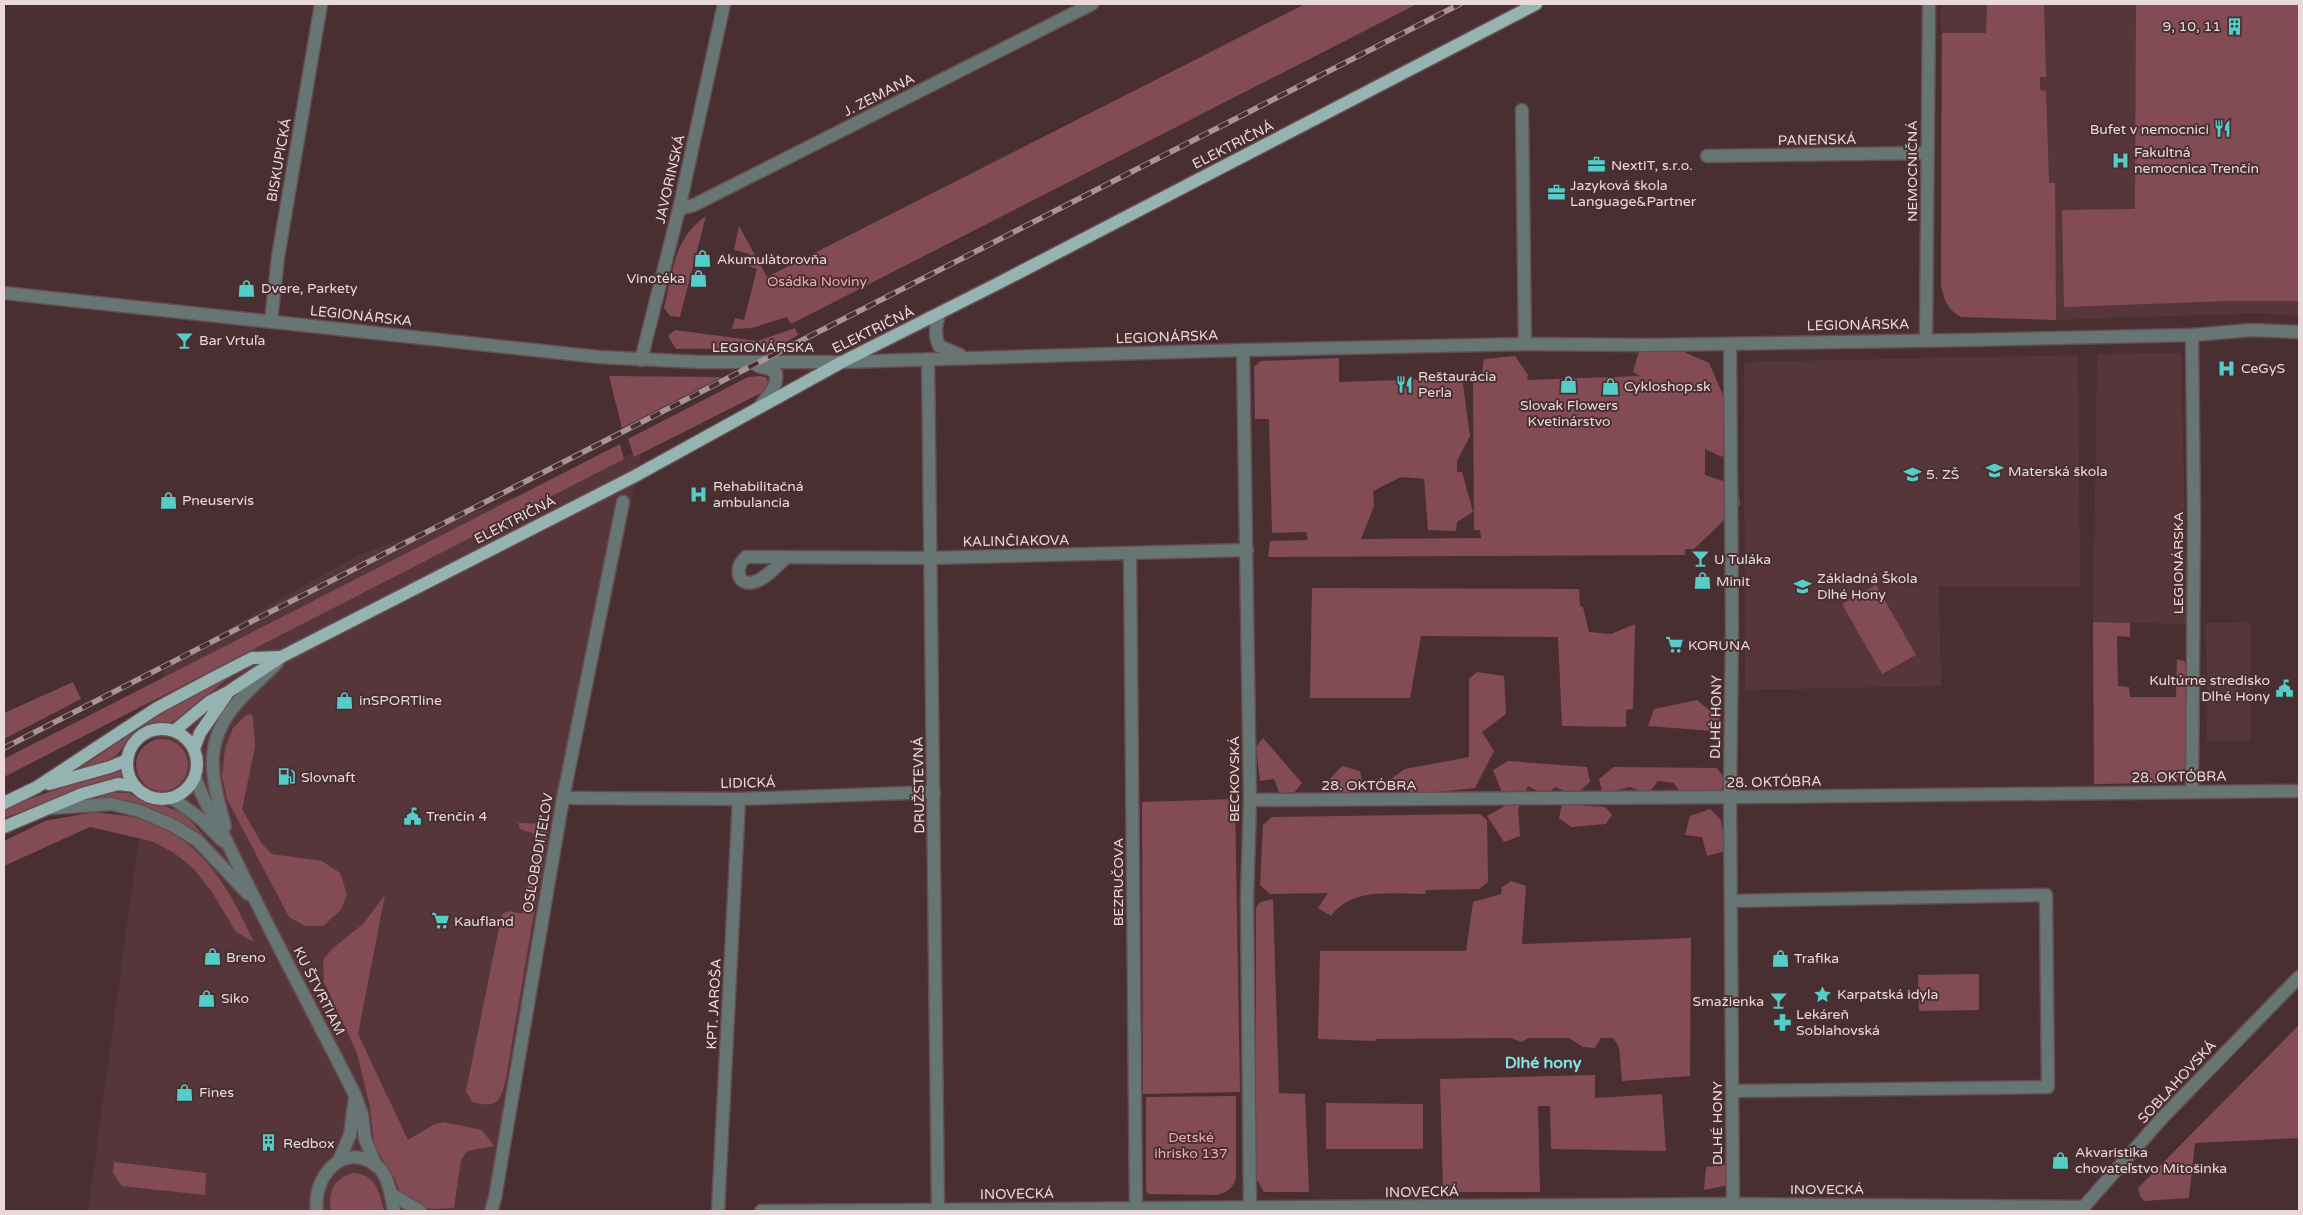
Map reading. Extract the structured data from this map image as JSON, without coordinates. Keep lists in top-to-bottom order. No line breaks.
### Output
{"streets":{"main road":["ELEKTRIČNÁ"],"street":["J. ZEMANA","PANENSKÁ","BISKUPICKÁ","NEMOCNIČNÁ","JAVORINSKÁ","LEGIONÁRSKA","KALINČIAKOVA","DLHÉ HONY","28. OKTÓBRA","BECKOVSKÁ","LIDICKÁ","DRUŽSTEVNÁ","OSLOBODITEĽOV","BEZRUČOVA","KU ŠTVRTIAM","KPT. JAROŠA","SOBLAHOVSKÁ","INOVECKÁ"]},"crossings":[["J. ZEMANA","JAVORINSKÁ"],["PANENSKÁ","NEMOCNIČNÁ"],["ELEKTRIČNÁ","LEGIONÁRSKA"],["ELEKTRIČNÁ","KU ŠTVRTIAM"],["BISKUPICKÁ","LEGIONÁRSKA"],["NEMOCNIČNÁ","LEGIONÁRSKA"],["JAVORINSKÁ","LEGIONÁRSKA"],["LEGIONÁRSKA","DLHÉ HONY"],["LEGIONÁRSKA","28. OKTÓBRA"],["LEGIONÁRSKA","BECKOVSKÁ"],["LEGIONÁRSKA","DRUŽSTEVNÁ"],["KALINČIAKOVA","BECKOVSKÁ"],["KALINČIAKOVA","DRUŽSTEVNÁ"],["KALINČIAKOVA","BEZRUČOVA"],["DLHÉ HONY","28. OKTÓBRA"],["DLHÉ HONY","INOVECKÁ"],["28. OKTÓBRA","BECKOVSKÁ"],["BECKOVSKÁ","INOVECKÁ"],["LIDICKÁ","DRUŽSTEVNÁ"],["LIDICKÁ","OSLOBODITEĽOV"],["LIDICKÁ","KPT. JAROŠA"],["DRUŽSTEVNÁ","INOVECKÁ"],["BEZRUČOVA","INOVECKÁ"],["SOBLAHOVSKÁ","INOVECKÁ"]],"districts":["Dlhé hony"],"parks":["Osádka Noviny","Detské ihrisko 137"],"places":{"building":["9, 10, 11","Redbox"],"restaurant":["Bufet v nemocnici","Reštaurácia Perla"],"hospital":["Fakultná nemocnica Trenčín","CeGyS","Rehabilitačná ambulancia"],"office":["NextIT, s.r.o.","Jazyková škola Language&Partner"],"shop":["Akumulàtorovňa","Vinotéka","Dvere, Parkety","Slovak Flowers Kvetinárstvo","Cykloshop.sk","Pneuservis","Minit","inSPORTline","Breno","Trafika","Siko","Fines","Akvaristika chovateľstvo Mitošinka"],"bar":["Bar Vrtuľa","U Tuláka","Smažienka"],"school or university":["Materská škola","5. ZŠ","Základná Škola Dlhé Hony"],"supermarket":["KORUNA","Kaufland"],"public building":["Kultúrne stredisko Dlhé Hony","Trenčín 4"],"fuel station":["Slovnaft"],"place":["Karpatská idyla"],"pharmacy":["Lekáreň Soblahovská"]}}
